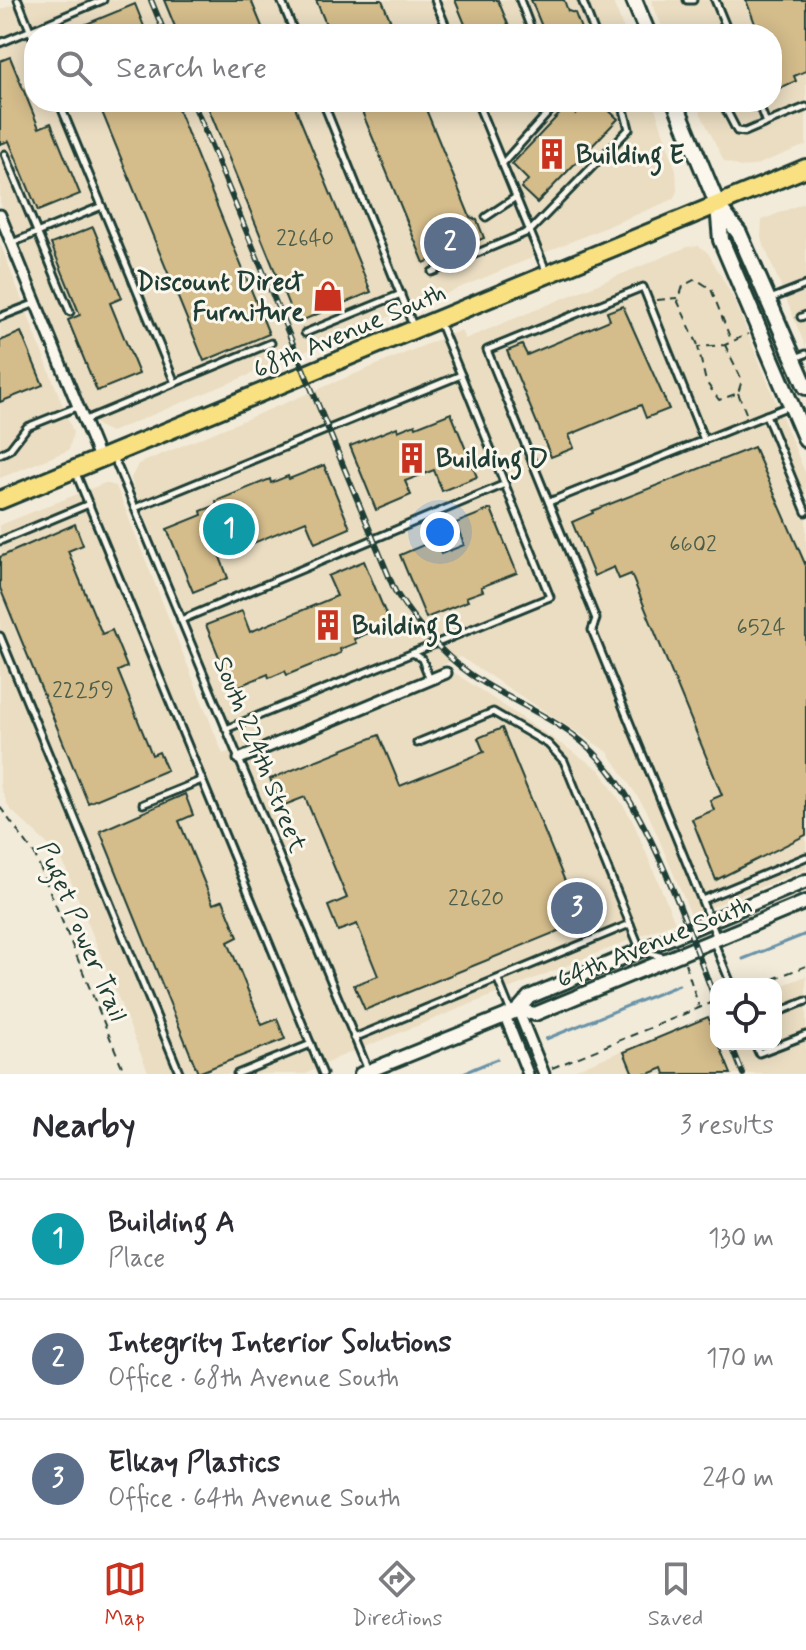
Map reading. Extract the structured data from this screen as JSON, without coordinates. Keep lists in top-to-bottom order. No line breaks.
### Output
{"streets":{"main road":["68th Avenue South"],"street":["South 224th Street","64th Avenue South"],"path":["Puget Power Trail"]},"crossings":[["68th Avenue South","South 224th Street"],["South 224th Street","64th Avenue South"]],"places":{"building":["Building E","Building D","Building B"],"shop":["Discount Direct Furniture"]},"house_numbers":["22640","6602","6524","22259","22620"],"page":{"search":"Search here","pins":["2","1","3"],"heading":["Nearby","3 results"],"list":[{"mark":"1","name":"Building A","note":"Place","value":"130 m"},{"mark":"2","name":"Integrity Interior Solutions","note":"Office · 68th Avenue South","value":"170 m"},{"mark":"3","name":"Elkay Plastics","note":"Office · 64th Avenue South","value":"240 m"}],"nav":["Map","Directions","Saved"]}}
